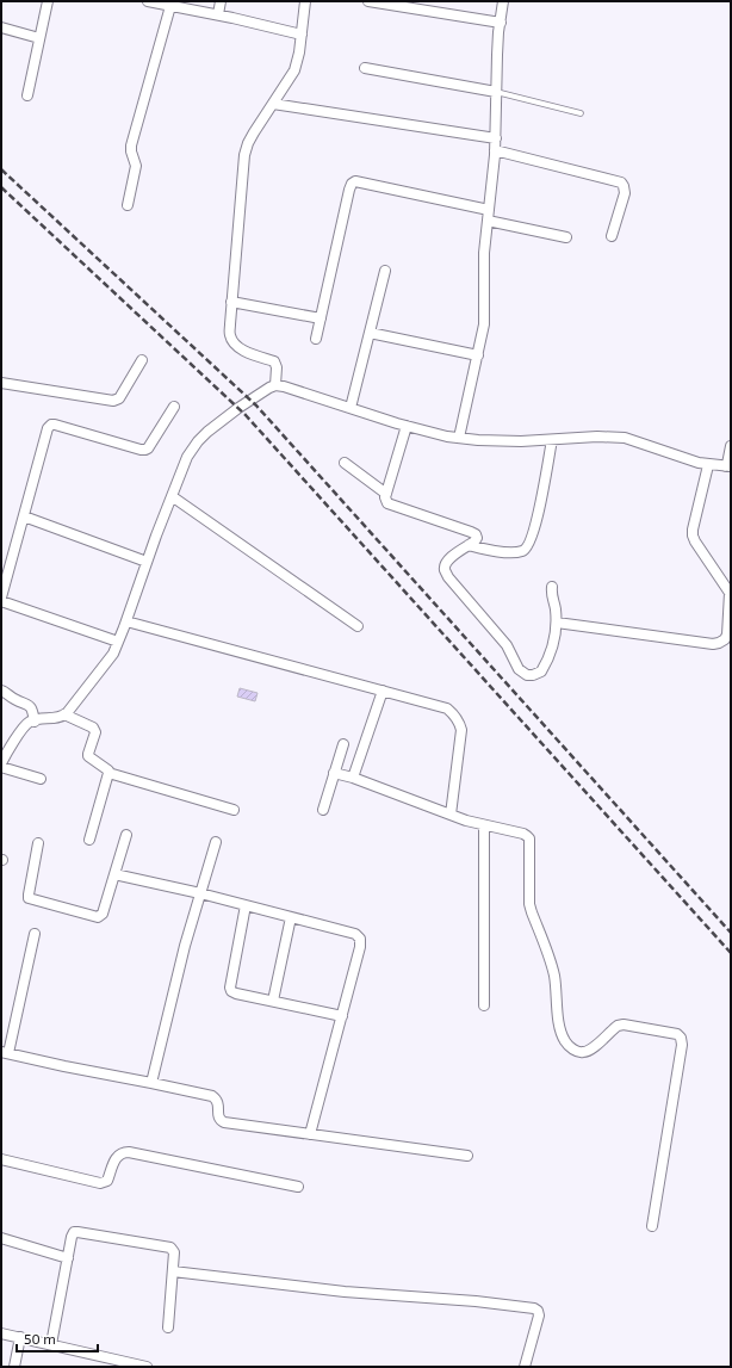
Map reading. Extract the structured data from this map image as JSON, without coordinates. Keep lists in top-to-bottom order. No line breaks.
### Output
{"scale_bar":"50 m"}
